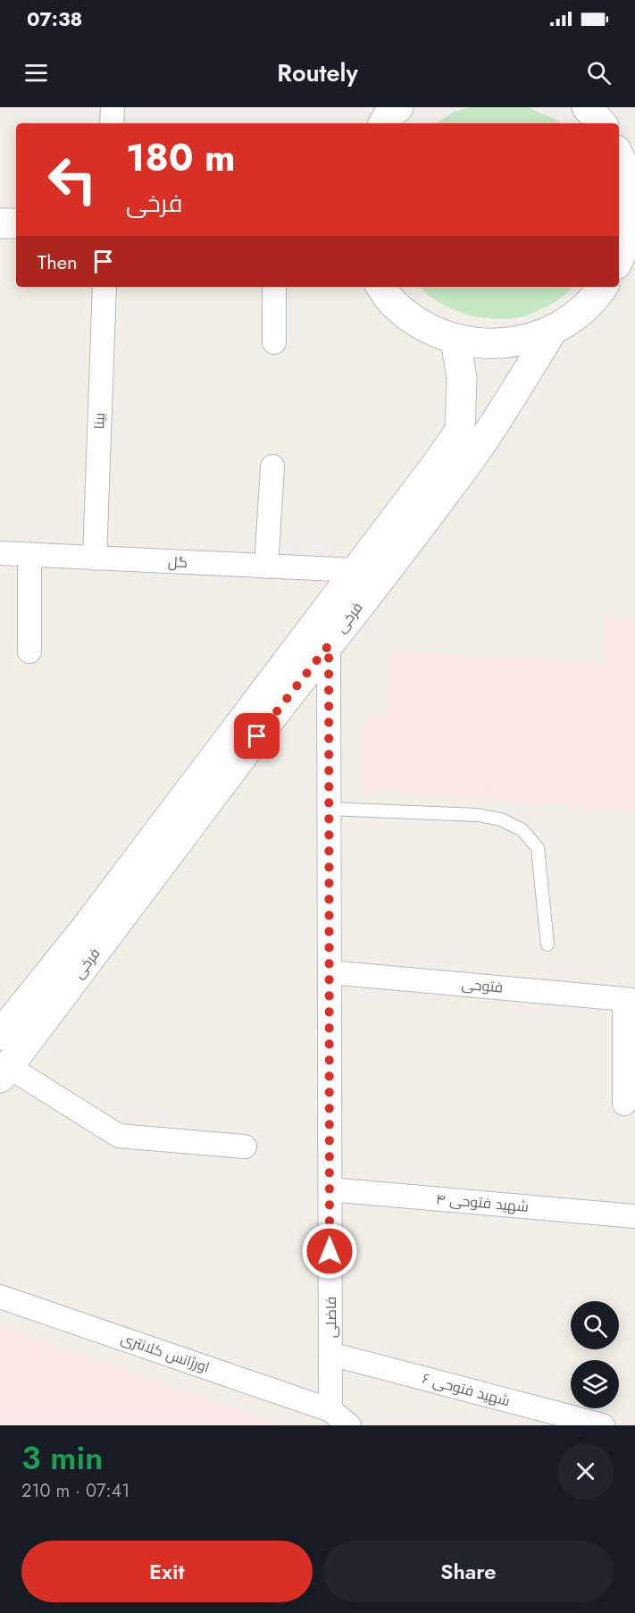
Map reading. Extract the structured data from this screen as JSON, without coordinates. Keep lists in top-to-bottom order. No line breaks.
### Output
{"streets":{"main road":["فرخی"],"street":["بینا","گل","فتوحی","شهید فتوحی ۴","فاضلی","اورژانس کلانتری","شهید فتوحی ۶"]},"crossings":[["بینا","گل"],["گل","فرخی"],["فرخی","فاضلی"],["فتوحی","فاضلی"],["شهید فتوحی ۴","فاضلی"],["فاضلی","اورژانس کلانتری"],["فاضلی","شهید فتوحی ۶"]],"page":{"status":"07:38","header":"Routely","turn":["180 m","فرخی"],"then":"Then","heading":["3 min","210 m · 07:41"],"buttons":["Exit","Share"]}}
